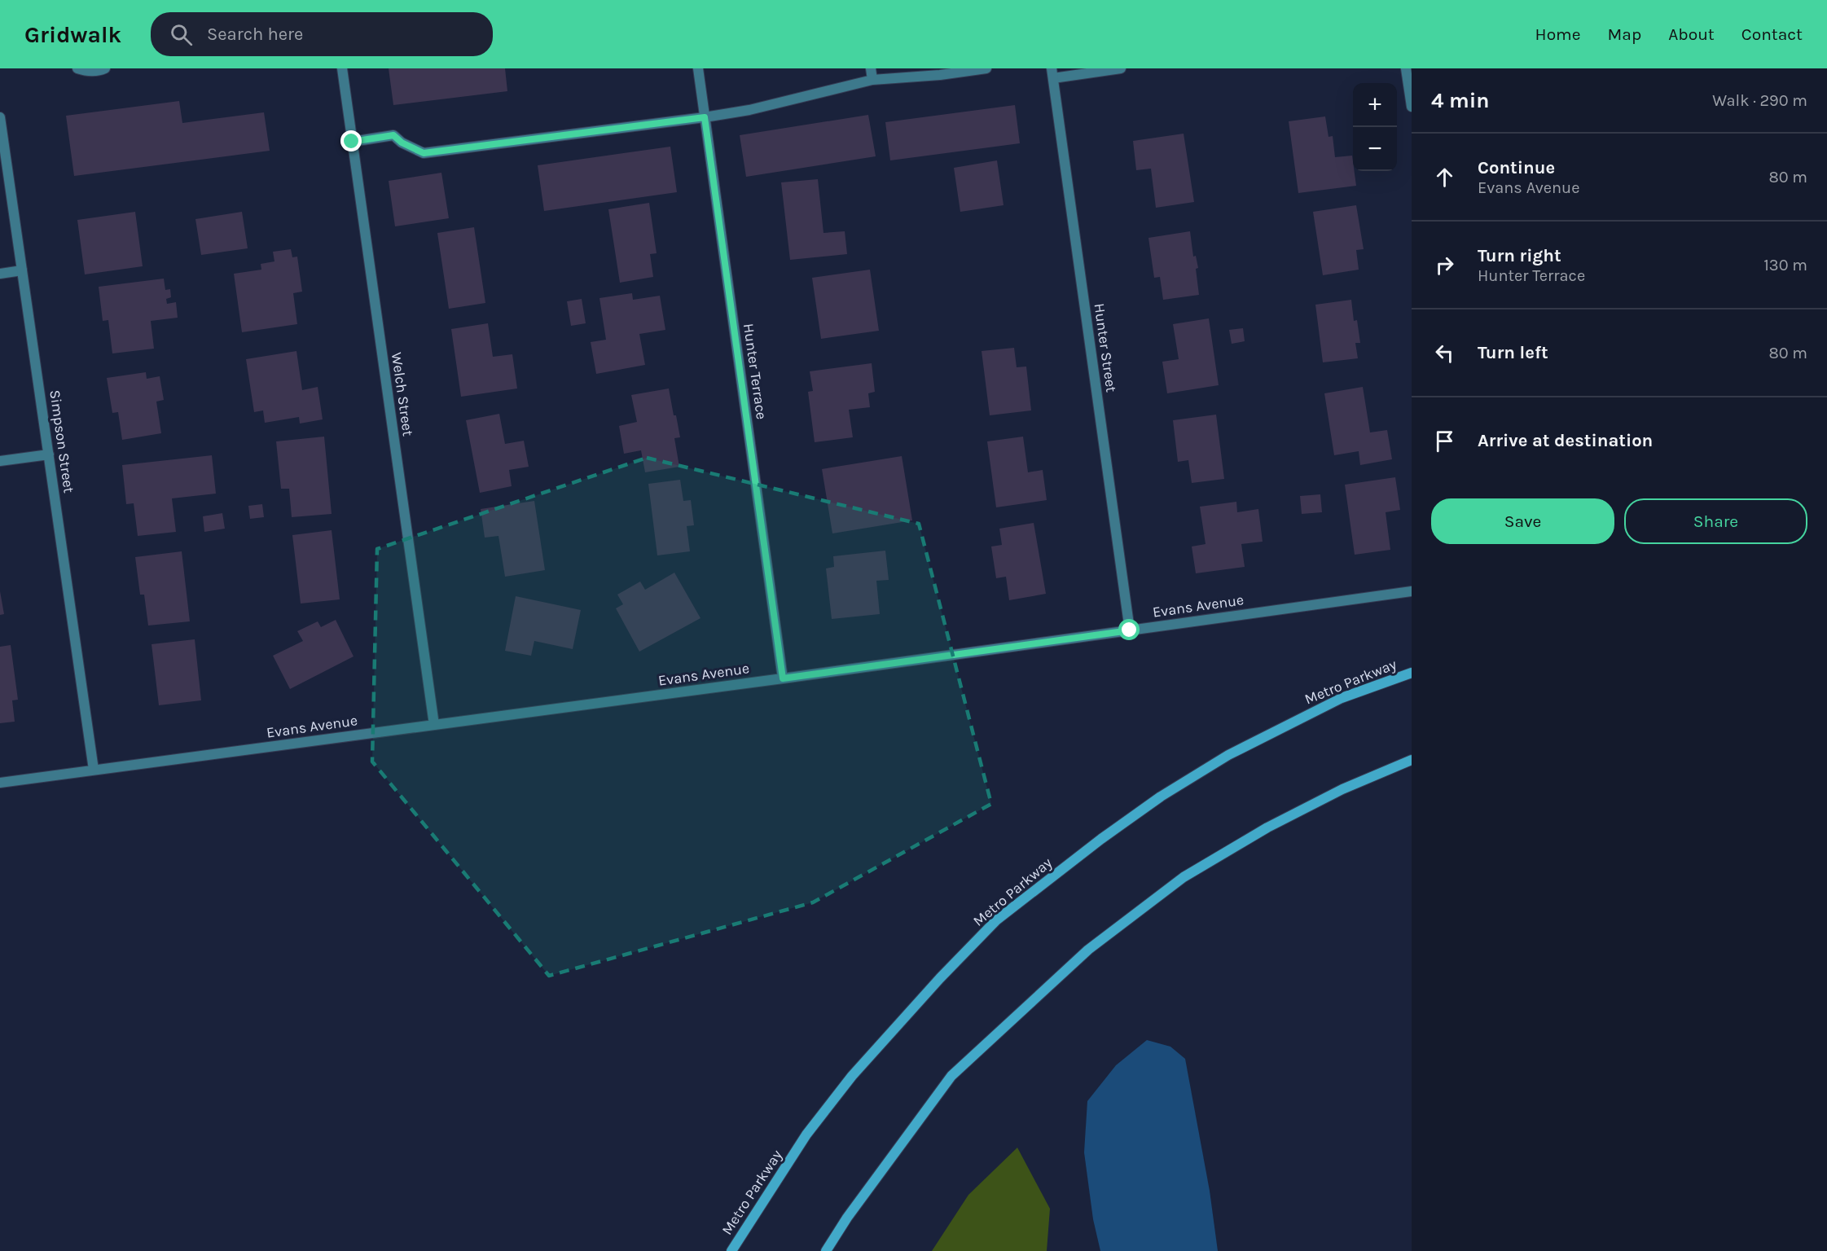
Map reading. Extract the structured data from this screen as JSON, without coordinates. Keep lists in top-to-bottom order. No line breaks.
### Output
{"streets":{"main road":["Metro Parkway"],"street":["Hunter Street","Hunter Terrace","Welch Street","Simpson Street","Evans Avenue"]},"crossings":[["Hunter Street","Evans Avenue"],["Hunter Terrace","Evans Avenue"],["Welch Street","Evans Avenue"],["Simpson Street","Evans Avenue"]],"page":{"header":"Gridwalk","search":"Search here","nav":["Home","Map","About","Contact"],"heading":["4 min","Walk · 290 m"],"map_buttons":["+","−"],"list":[["Continue","Evans Avenue","80 m"],["Turn right","Hunter Terrace","130 m"],["Turn left","80 m"],"Arrive at destination"],"buttons":["Save","Share"]}}
